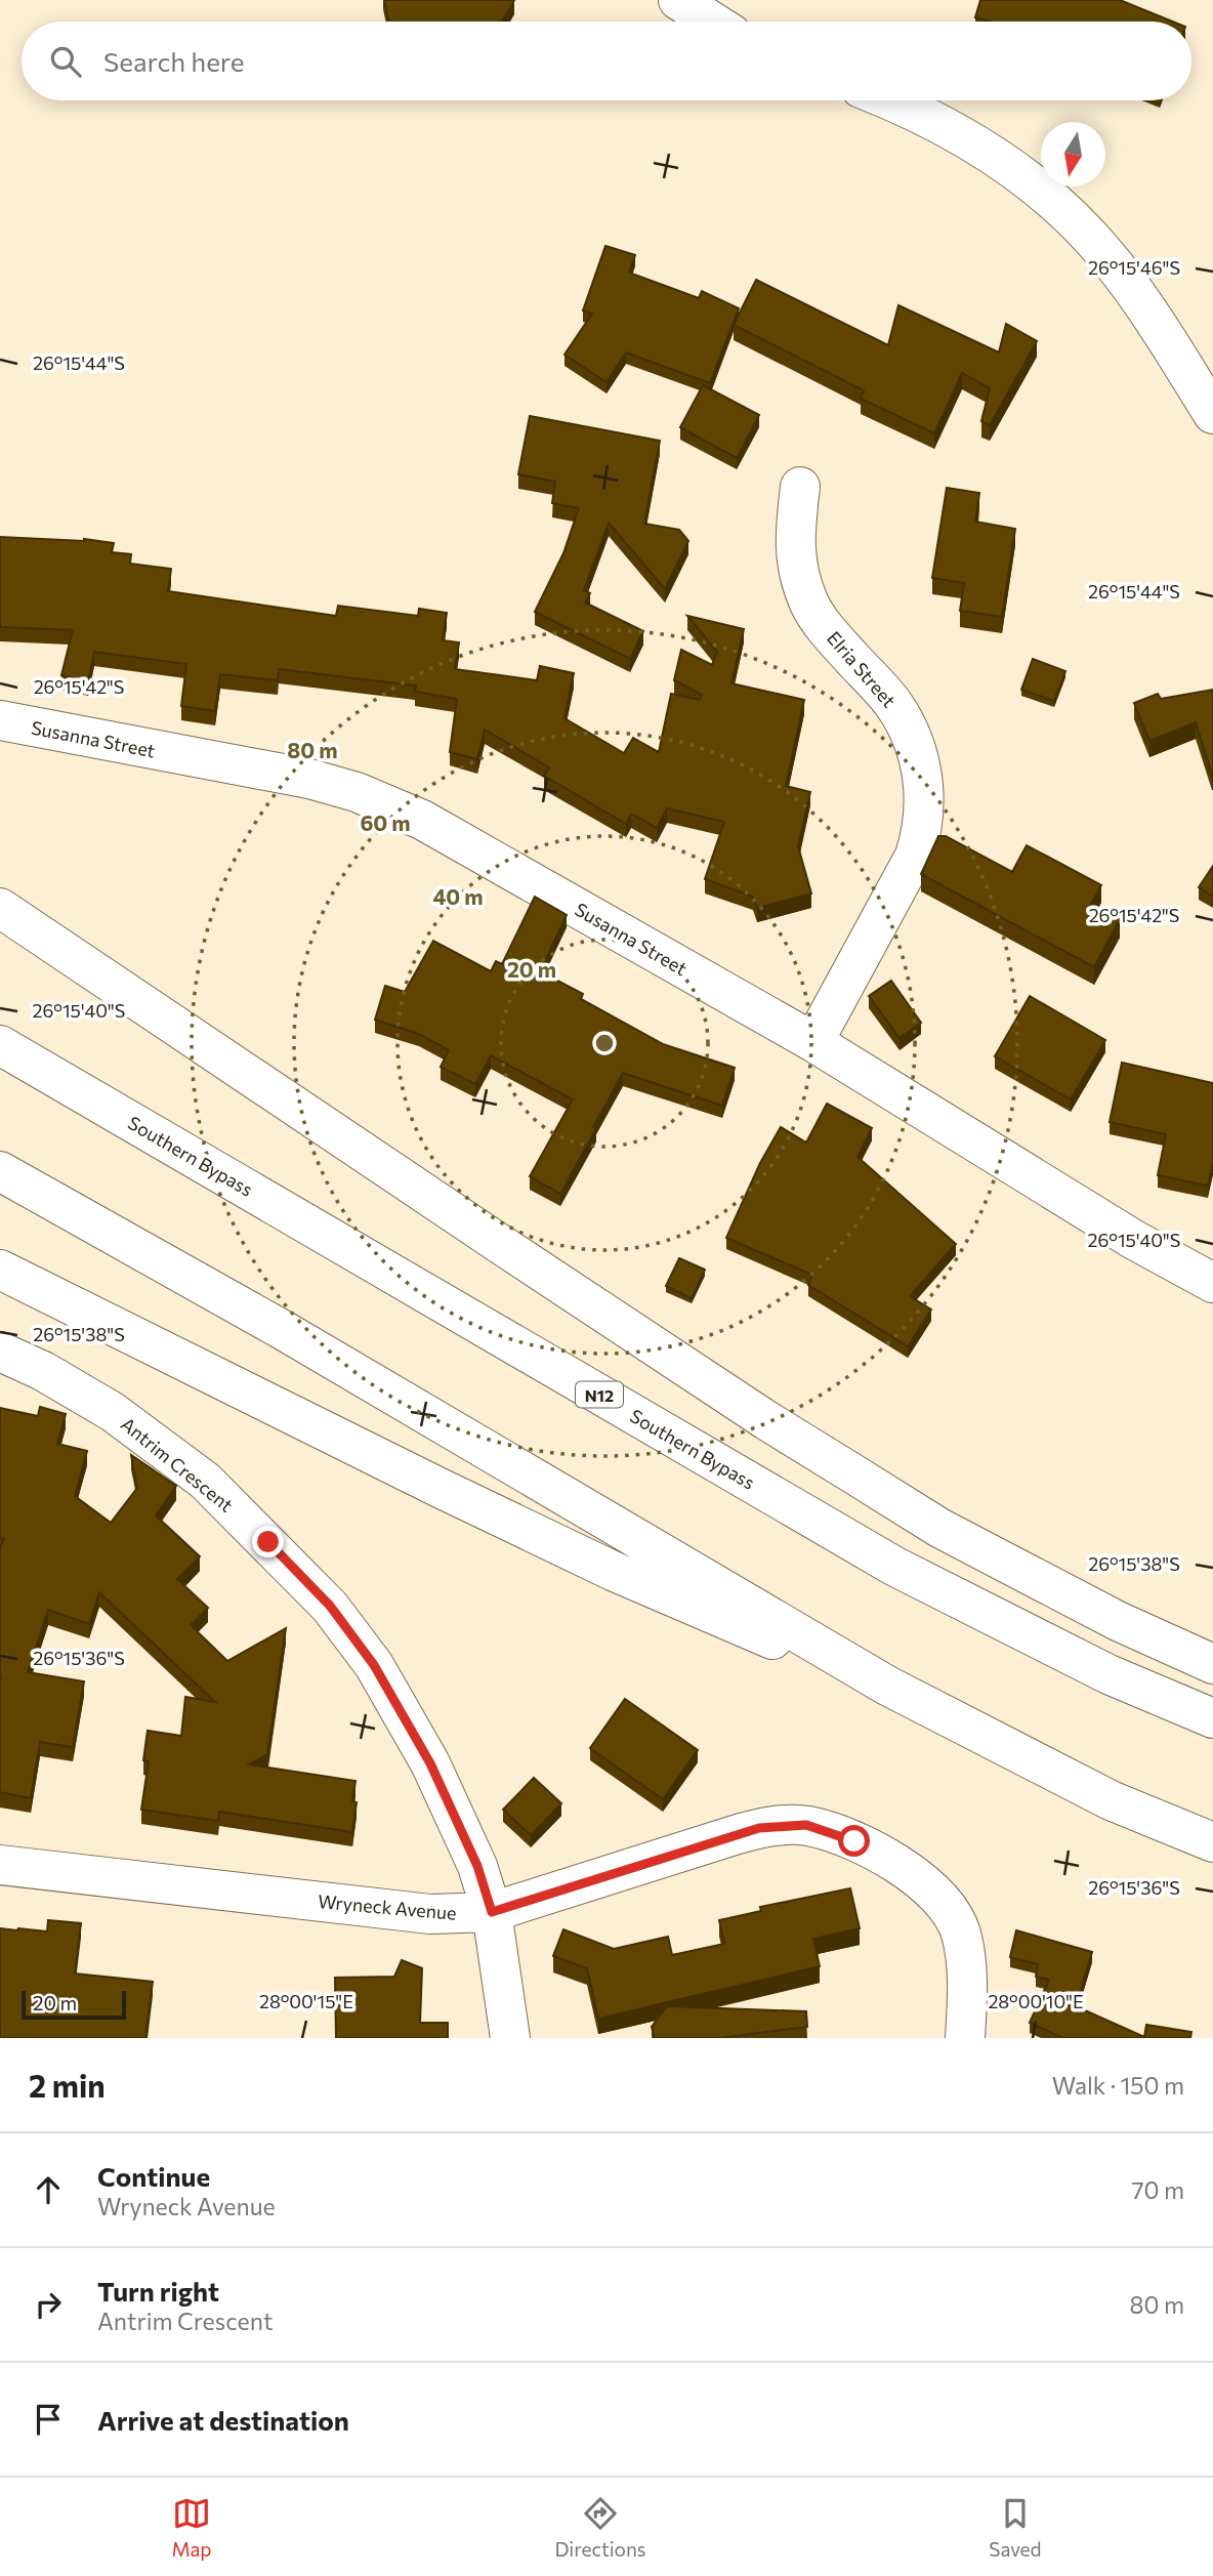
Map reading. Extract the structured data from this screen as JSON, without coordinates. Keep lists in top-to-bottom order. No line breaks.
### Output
{"streets":{"main road":["Elria Street","Susanna Street","Southern Bypass","N12","Antrim Crescent","Wryneck Avenue"]},"crossings":[["Elria Street","Susanna Street"],["Antrim Crescent","Wryneck Avenue"]],"scale_bar":"20 m","north":"bottom","page":{"search":"Search here","scale":"20 m","heading":["2 min","Walk · 150 m"],"list":[["Continue","Wryneck Avenue","70 m"],["Turn right","Antrim Crescent","80 m"],"Arrive at destination"],"nav":["Map","Directions","Saved"]},"coordinates":["26°15'46\"S","26°15'44\"S","26°15'42\"S","26°15'40\"S","26°15'38\"S","26°15'36\"S","28°00'15\"E","28°00'10\"E"],"rings":["80 m","60 m","40 m","20 m"]}
